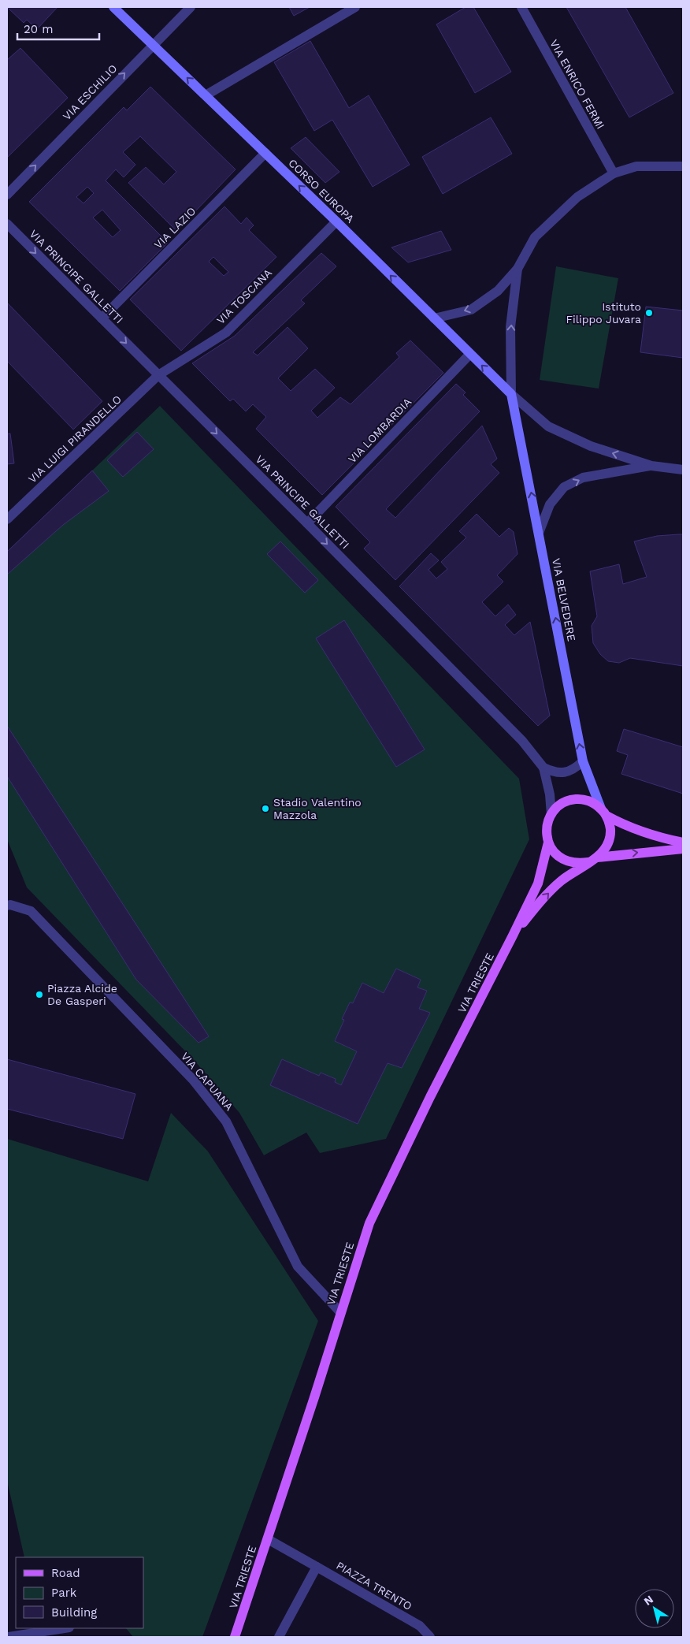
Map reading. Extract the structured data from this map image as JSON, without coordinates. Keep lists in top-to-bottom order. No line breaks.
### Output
{"streets":{"main road":["VIA TRIESTE"],"street":["VIA ENRICO FERMI","VIA ESCHILIO","CORSO EUROPA","VIA LAZIO","VIA PRINCIPE GALLETTI","VIA TOSCANA","VIA LOMBARDIA","VIA LUIGI PIRANDELLO","VIA BELVEDERE","VIA CAPUANA","PIAZZA TRENTO"]},"crossings":[["VIA ESCHILIO","CORSO EUROPA"],["CORSO EUROPA","VIA LAZIO"],["CORSO EUROPA","VIA TOSCANA"],["CORSO EUROPA","VIA LOMBARDIA"],["CORSO EUROPA","VIA BELVEDERE"],["VIA LAZIO","VIA PRINCIPE GALLETTI"],["VIA PRINCIPE GALLETTI","VIA TOSCANA"],["VIA PRINCIPE GALLETTI","VIA LOMBARDIA"],["VIA PRINCIPE GALLETTI","VIA LUIGI PIRANDELLO"],["VIA PRINCIPE GALLETTI","VIA BELVEDERE"],["VIA TOSCANA","VIA LUIGI PIRANDELLO"],["VIA TRIESTE","VIA CAPUANA"],["VIA TRIESTE","PIAZZA TRENTO"]],"one_way":["VIA ESCHILIO","CORSO EUROPA","VIA PRINCIPE GALLETTI","VIA BELVEDERE"],"places":["Istituto Filippo Juvara","Stadio Valentino Mazzola","Piazza Alcide De Gasperi"],"legend":["Road","Park","Building"],"scale_bar":"20 m","north":"top left"}
